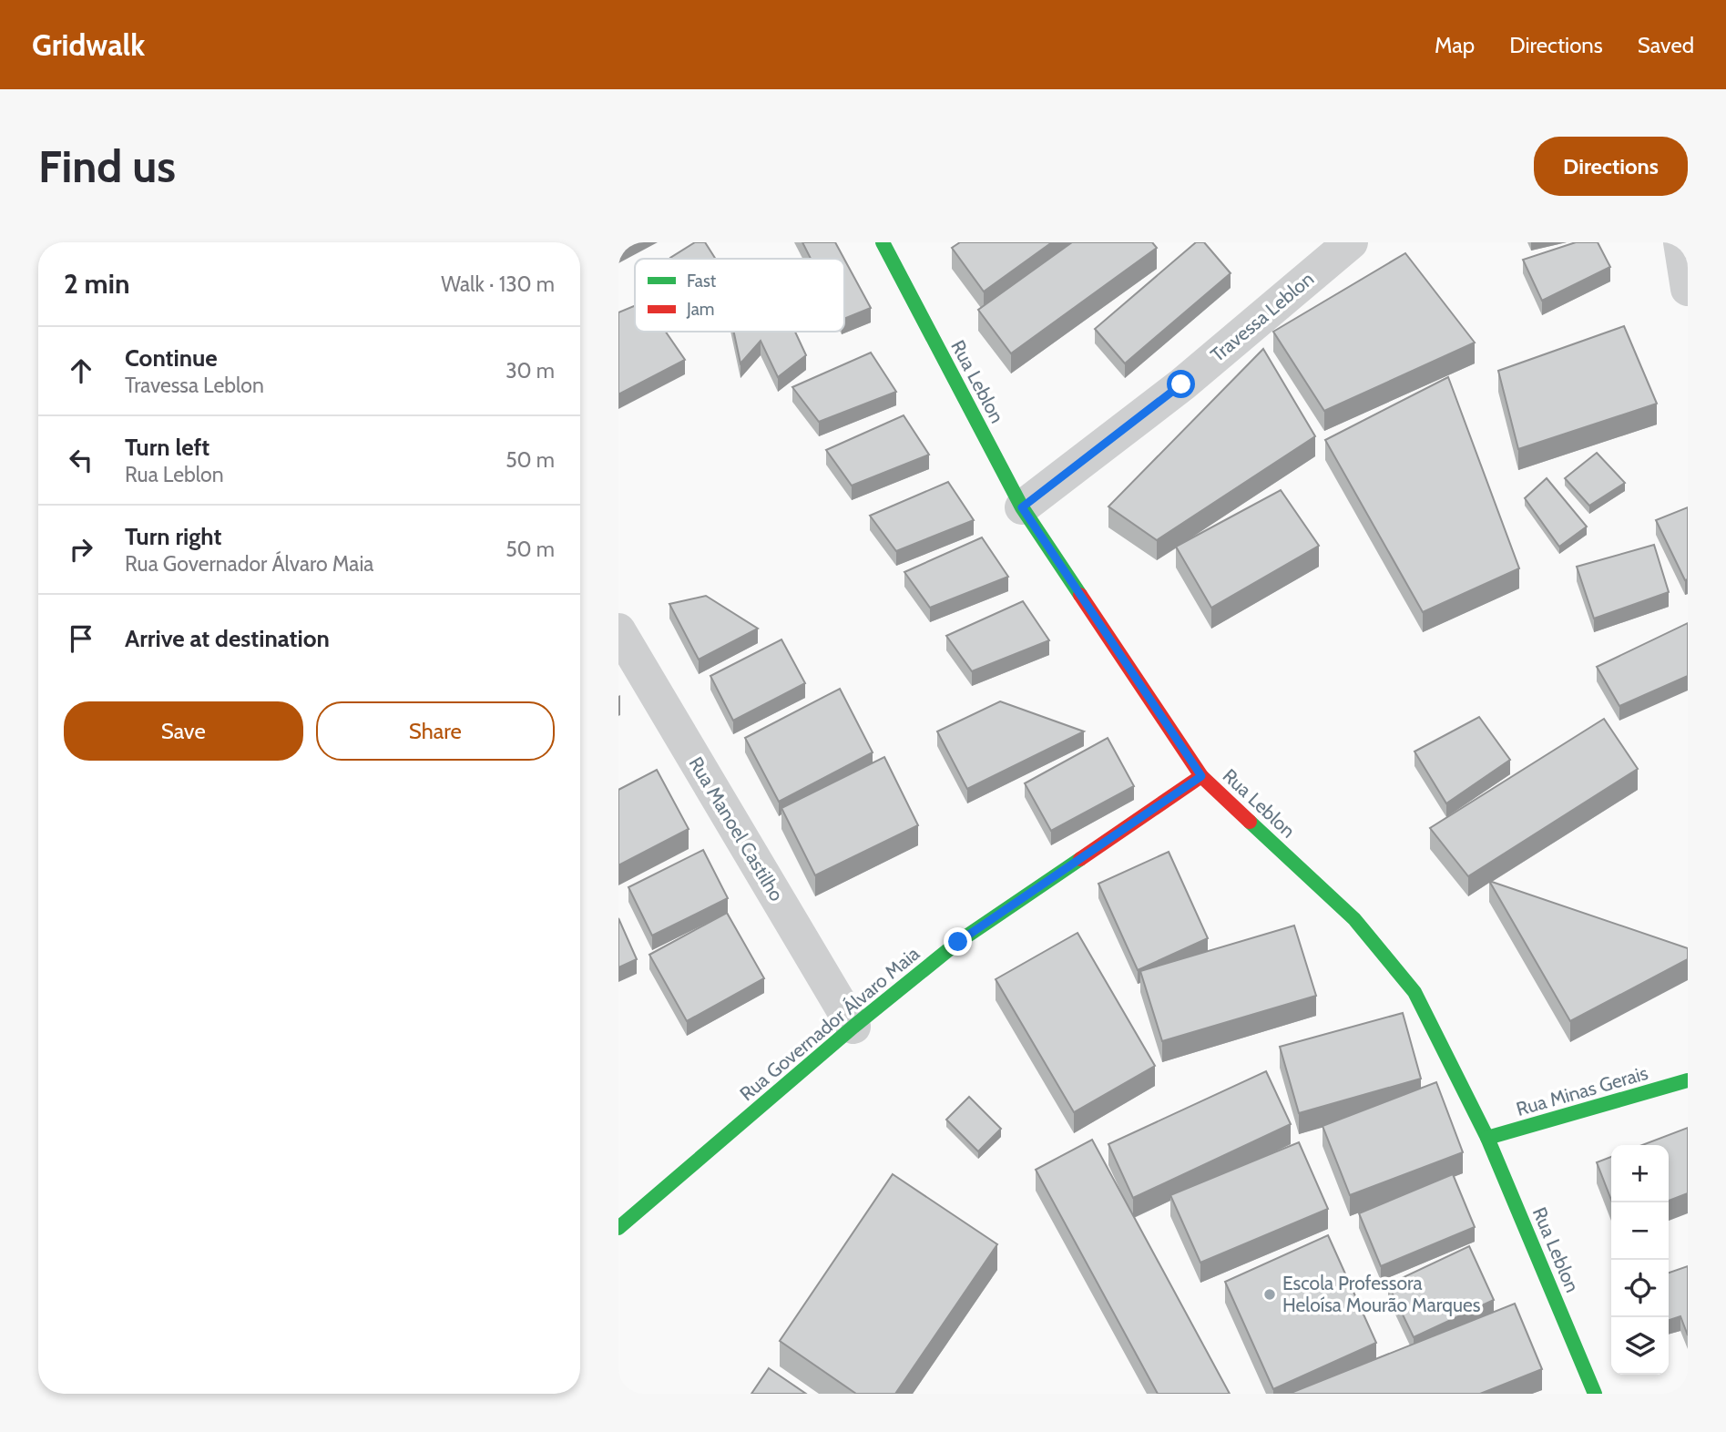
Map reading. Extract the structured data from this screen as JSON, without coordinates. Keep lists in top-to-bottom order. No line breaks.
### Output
{"streets":{"street":["Travessa Leblon","Rua Leblon","Rua Manoel Castilho","Rua Governador Álvaro Maia","Rua Minas Gerais"]},"crossings":[["Travessa Leblon","Rua Leblon"],["Rua Leblon","Rua Governador Álvaro Maia"],["Rua Leblon","Rua Minas Gerais"],["Rua Manoel Castilho","Rua Governador Álvaro Maia"]],"places":["Escola Professora Heloísa Mourão Marques"],"legend":["Fast","Jam"],"page":{"header":"Gridwalk","nav":["Map","Directions","Saved"],"buttons":["Directions",["Save","Share"]],"title":"Find us","heading":["2 min","Walk · 130 m"],"list":[["Continue","Travessa Leblon","30 m"],["Turn left","Rua Leblon","50 m"],["Turn right","Rua Governador Álvaro Maia","50 m"],"Arrive at destination"],"map_buttons":["+","−"]}}
